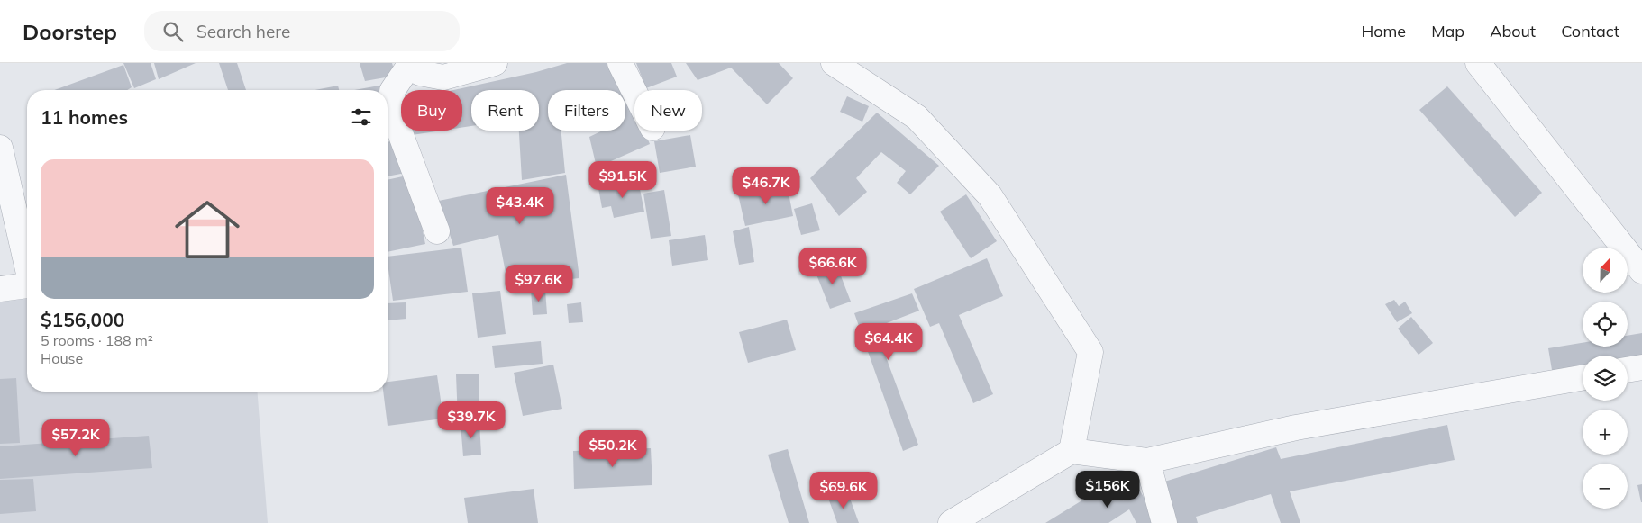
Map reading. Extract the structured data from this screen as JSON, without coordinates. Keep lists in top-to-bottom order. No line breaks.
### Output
{"north":"top","page":{"header":"Doorstep","search":"Search here","nav":["Home","Map","About","Contact"],"chip":["Buy","Rent","Filters","New"],"heading":"11 homes","list":[{"name":"$156,000","note":"5 rooms · 188 m² · House"}],"price":["$91.5K","$46.7K","$43.4K","$66.6K","$97.6K","$64.4K","$39.7K","$57.2K","$50.2K","$156K","$69.6K"],"map_buttons":["+","−"]}}
